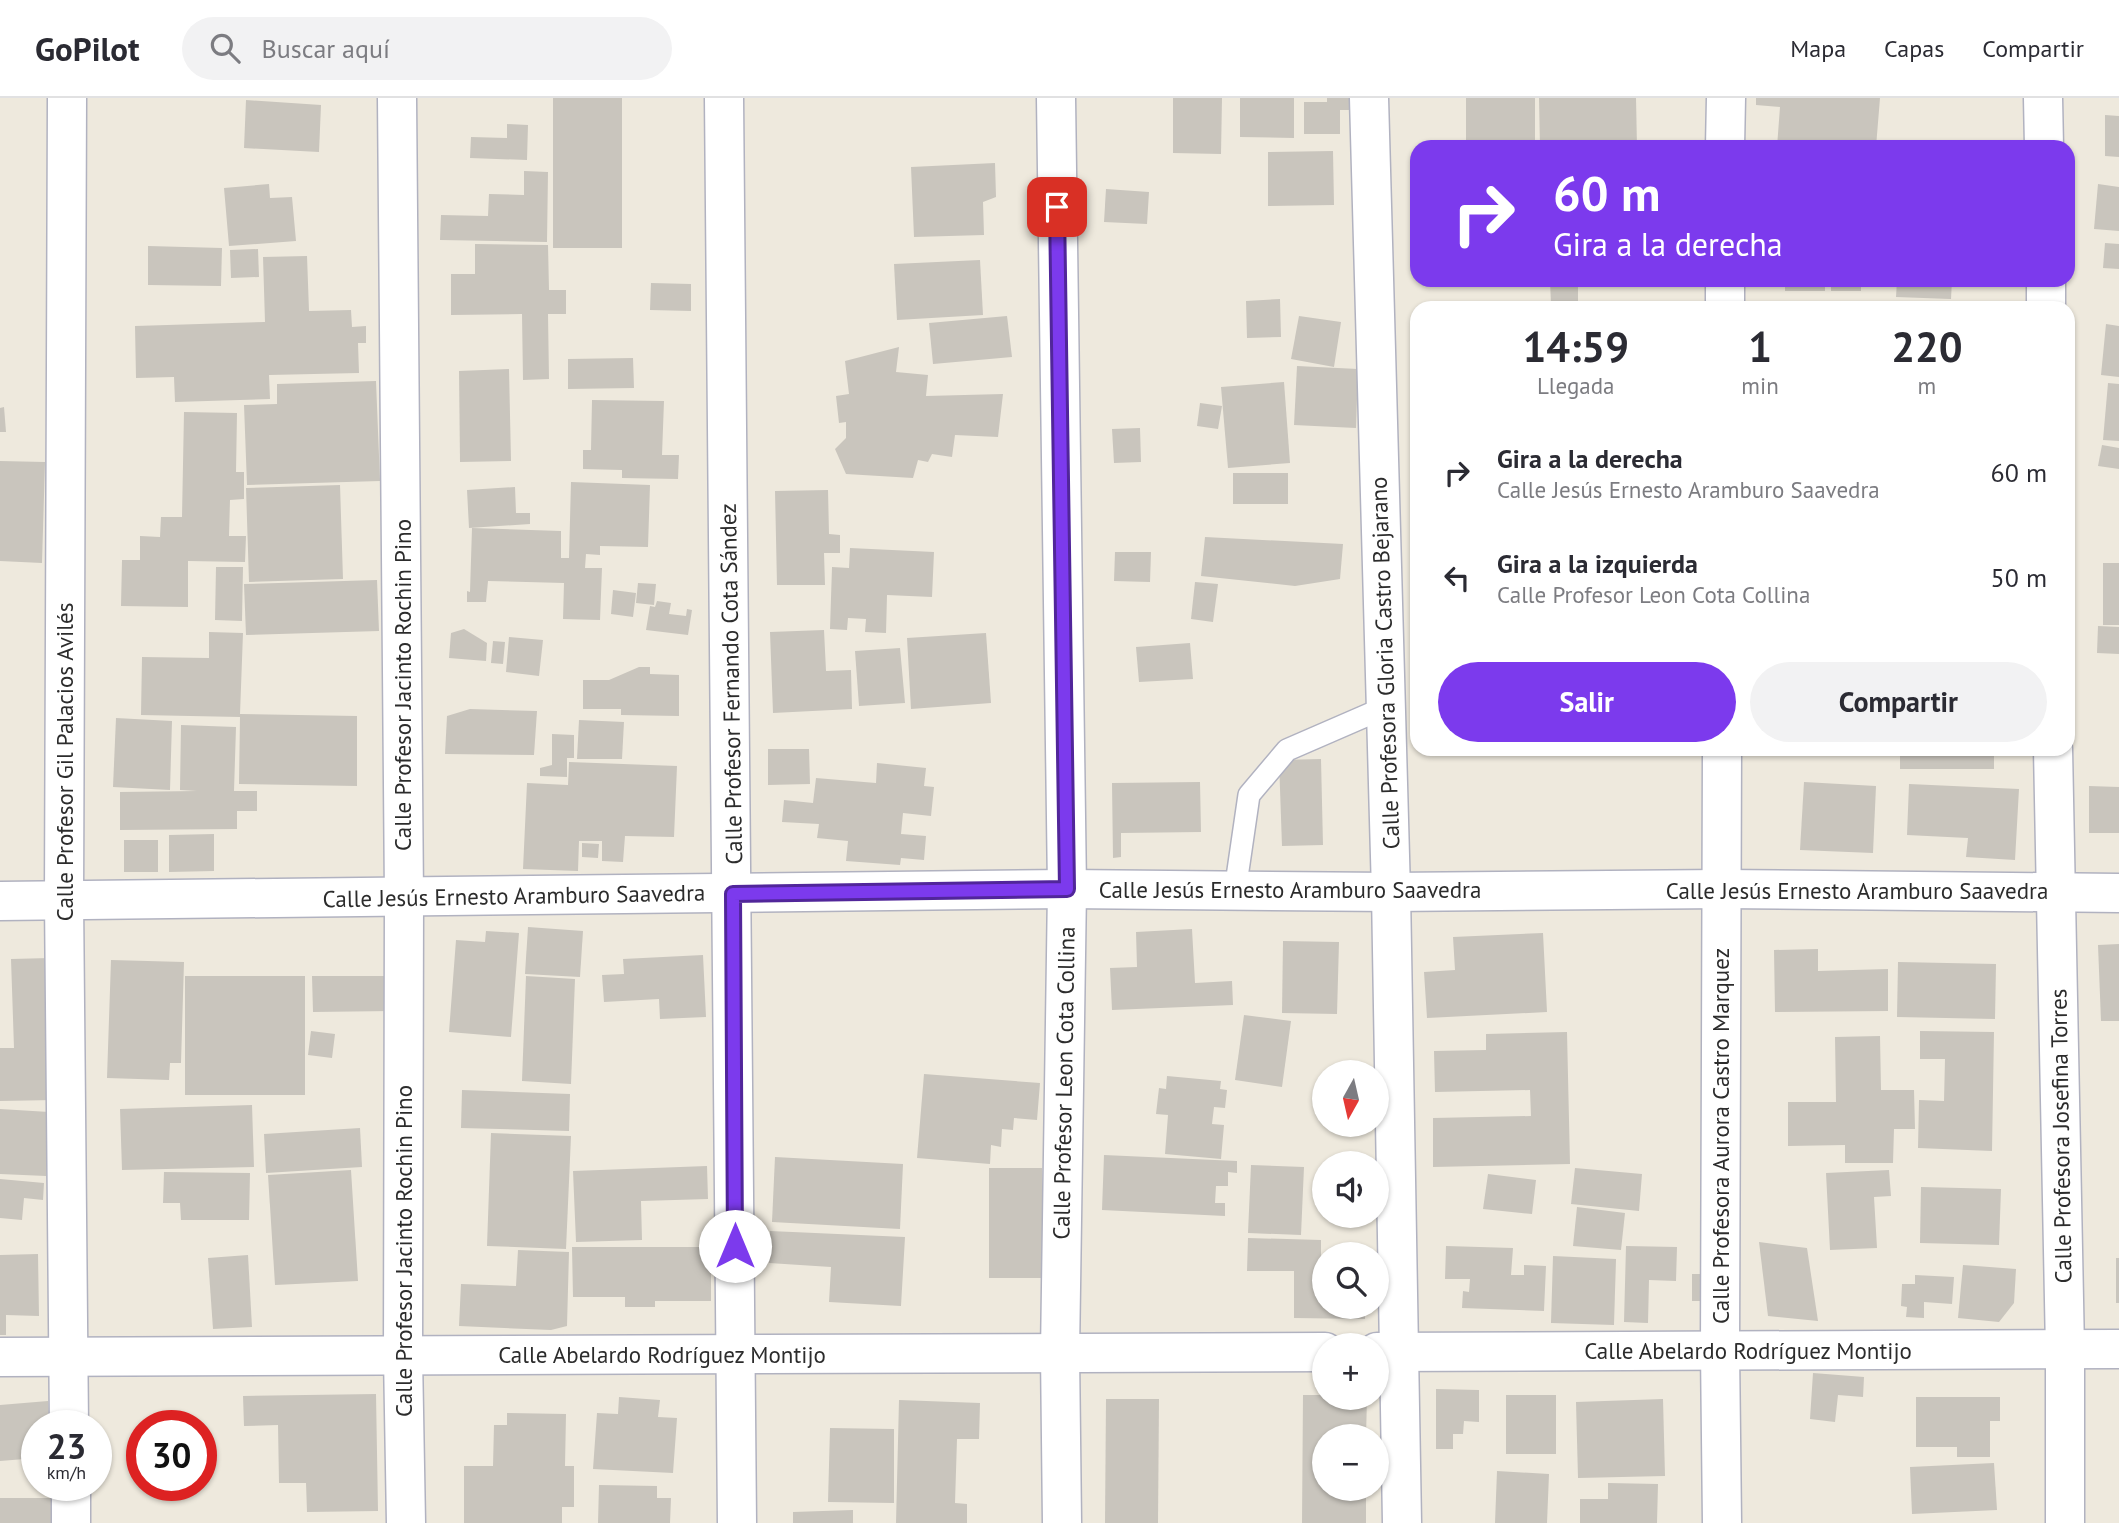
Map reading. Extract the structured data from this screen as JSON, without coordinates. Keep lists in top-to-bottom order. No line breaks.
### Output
{"streets":{"street":["Calle Profesora Gloria Castro Bejarano","Calle Profesor Fernando Cota Sández","Calle Profesor Jacinto Rochin Pino","Calle Profesor Gil Palacios Avilés","Calle Jesús Ernesto Aramburo Saavedra","Calle Profesor Leon Cota Collina","Calle Profesora Aurora Castro Marquez","Calle Profesora Josefina Torres","Calle Abelardo Rodríguez Montijo"]},"crossings":[["Calle Profesora Gloria Castro Bejarano","Calle Jesús Ernesto Aramburo Saavedra"],["Calle Profesora Gloria Castro Bejarano","Calle Abelardo Rodríguez Montijo"],["Calle Profesor Fernando Cota Sández","Calle Jesús Ernesto Aramburo Saavedra"],["Calle Profesor Fernando Cota Sández","Calle Abelardo Rodríguez Montijo"],["Calle Profesor Jacinto Rochin Pino","Calle Jesús Ernesto Aramburo Saavedra"],["Calle Profesor Jacinto Rochin Pino","Calle Abelardo Rodríguez Montijo"],["Calle Profesor Gil Palacios Avilés","Calle Jesús Ernesto Aramburo Saavedra"],["Calle Profesor Gil Palacios Avilés","Calle Abelardo Rodríguez Montijo"],["Calle Jesús Ernesto Aramburo Saavedra","Calle Profesor Leon Cota Collina"],["Calle Jesús Ernesto Aramburo Saavedra","Calle Profesora Aurora Castro Marquez"],["Calle Jesús Ernesto Aramburo Saavedra","Calle Profesora Josefina Torres"],["Calle Profesor Leon Cota Collina","Calle Abelardo Rodríguez Montijo"],["Calle Profesora Aurora Castro Marquez","Calle Abelardo Rodríguez Montijo"],["Calle Profesora Josefina Torres","Calle Abelardo Rodríguez Montijo"]],"north":"bottom","page":{"header":"GoPilot","search":"Buscar aquí","nav":["Mapa","Capas","Compartir"],"turn":["60 m","Gira a la derecha"],"eta":["14:59","Llegada","1","min","220","m"],"list":[{"name":"Gira a la derecha","note":"Calle Jesús Ernesto Aramburo Saavedra","value":"60 m"},{"name":"Gira a la izquierda","note":"Calle Profesor Leon Cota Collina","value":"50 m"}],"buttons":["Salir","Compartir"],"map_buttons":["+","−"],"speed":"23 km/h","limit":"30"}}
